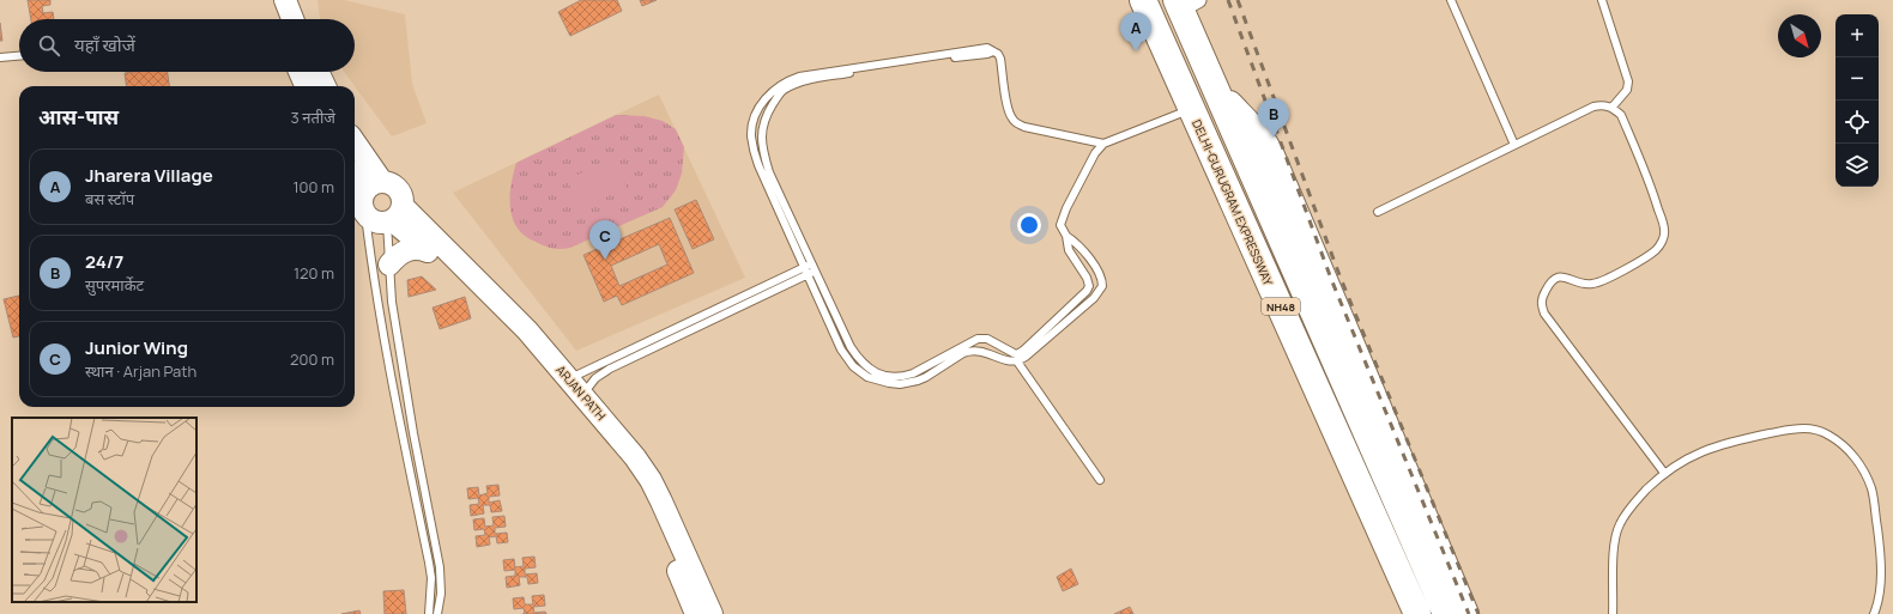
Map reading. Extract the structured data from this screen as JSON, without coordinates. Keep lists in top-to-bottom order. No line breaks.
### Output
{"streets":{"highway":["DELHI-GURUGRAM EXPRESSWAY","NH48"],"main road":["ARJAN PATH"]},"north":"bottom right","page":{"pins":["A","B","C"],"map_buttons":["+","−"],"search":"यहाँ खोजें","heading":["आस-पास","3 नतीजे"],"list":[{"mark":"A","name":"Jharera Village","note":"बस स्टॉप","value":"100 m"},{"mark":"B","name":"24/7","note":"सुपरमार्केट","value":"120 m"},{"mark":"C","name":"Junior Wing","note":"स्थान · Arjan Path","value":"200 m"}]}}
